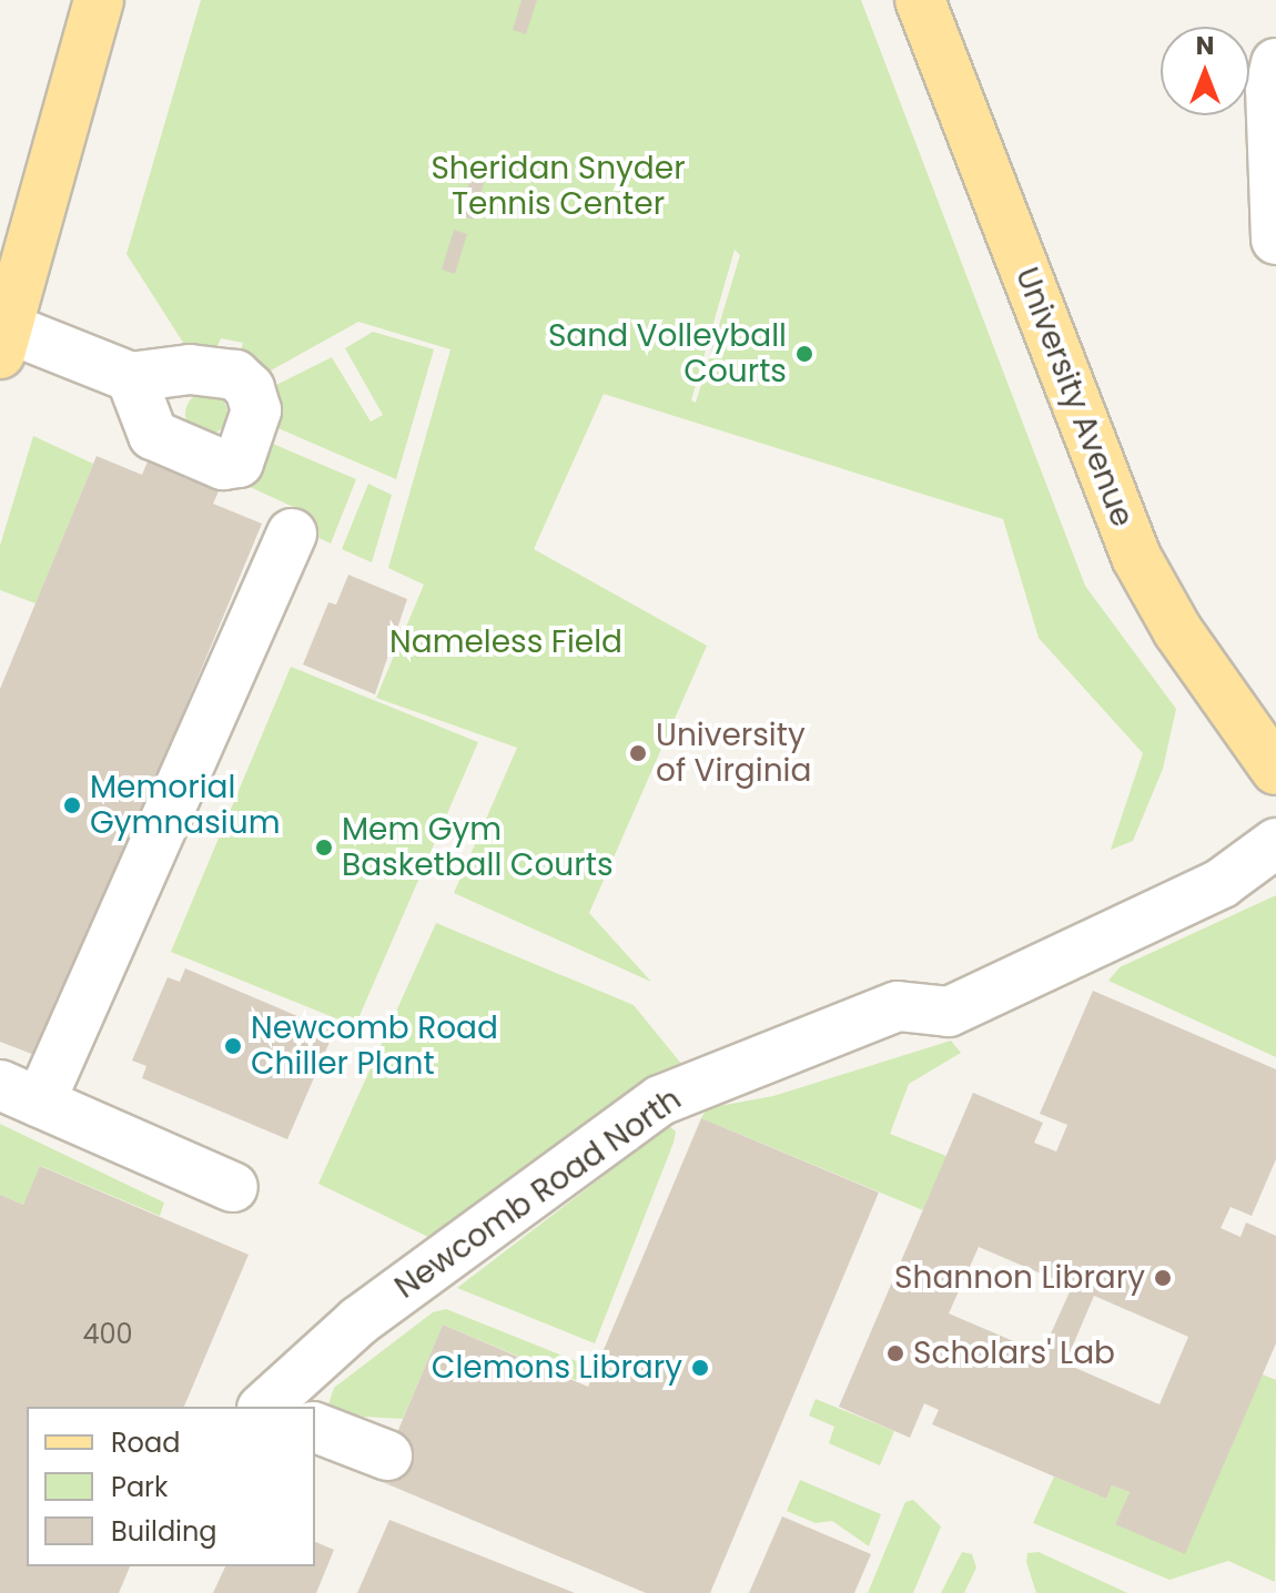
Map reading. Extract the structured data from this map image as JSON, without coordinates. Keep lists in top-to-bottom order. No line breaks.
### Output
{"streets":{"main road":["University Avenue"],"street":["Newcomb Road North"]},"parks":["Sheridan Snyder Tennis Center","Nameless Field"],"places":["Sand Volleyball Courts","University of Virginia","Memorial Gymnasium","Mem Gym Basketball Courts","Newcomb Road Chiller Plant","Shannon Library","Scholars' Lab","Clemons Library"],"house_numbers":["400"],"legend":["Road","Park","Building"],"north":"top"}
